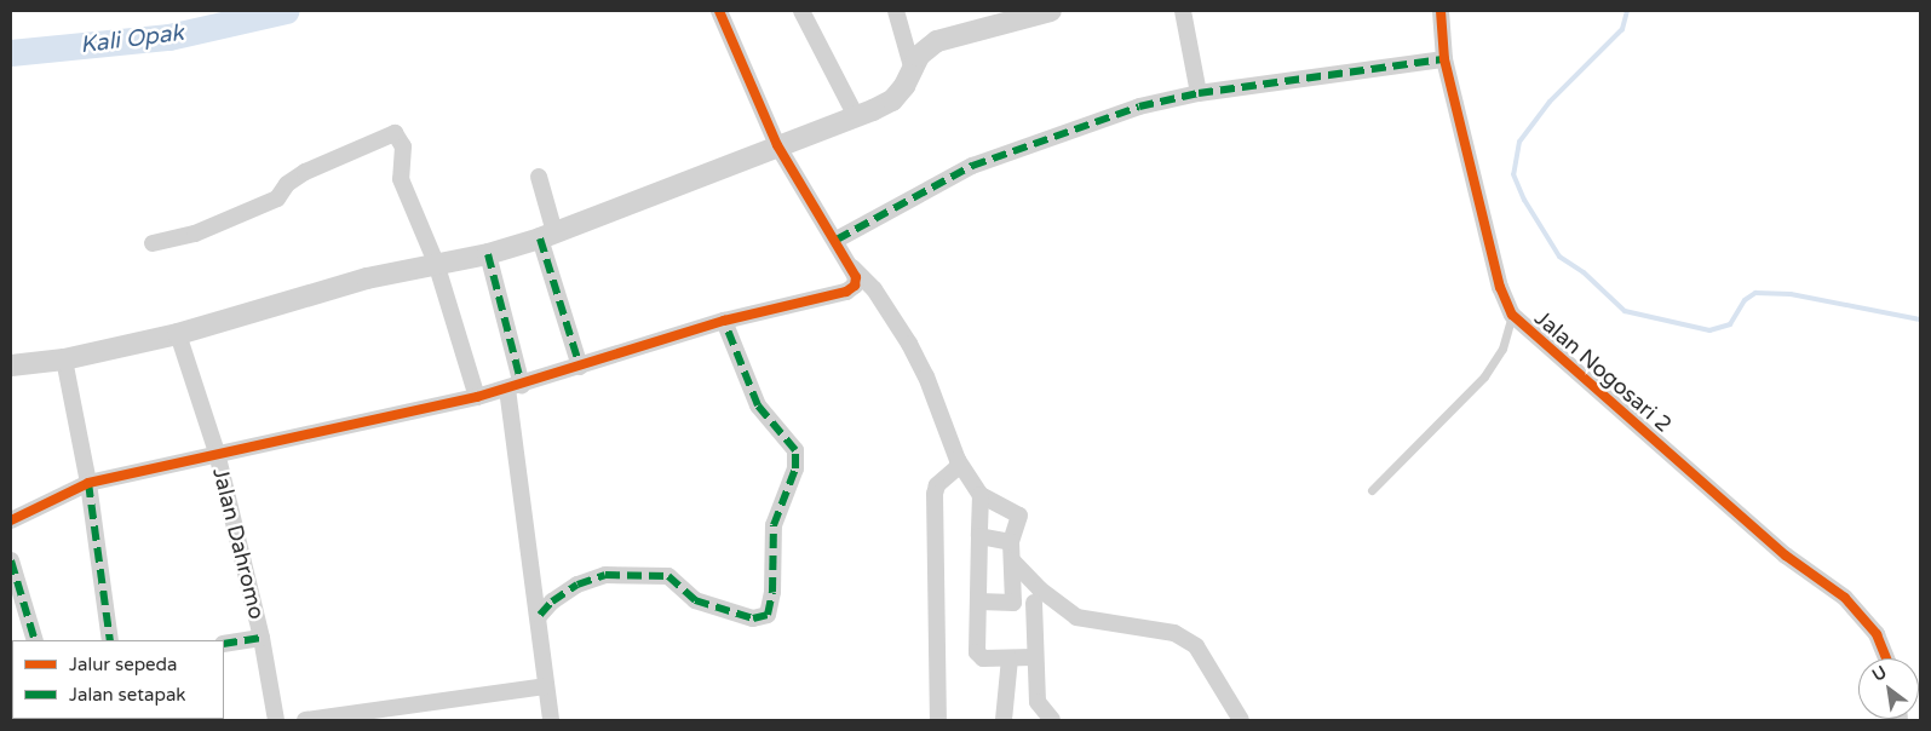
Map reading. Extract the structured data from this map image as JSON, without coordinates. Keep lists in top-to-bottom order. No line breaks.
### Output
{"streets":{"street":["Jalan Nogosari 2","Jalan Dahromo"]},"water":["Kali Opak"],"legend":["Jalur sepeda","Jalan setapak"],"north":"top left"}
